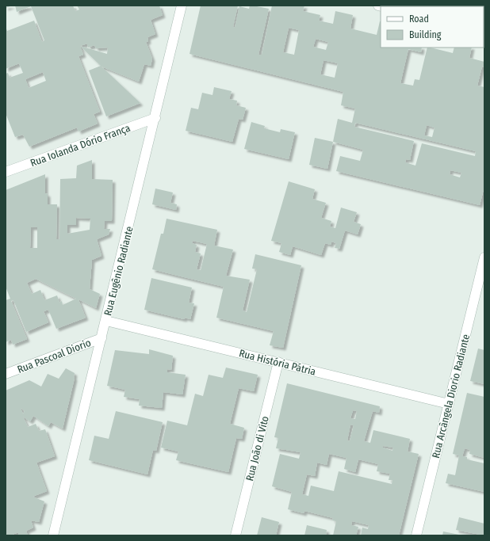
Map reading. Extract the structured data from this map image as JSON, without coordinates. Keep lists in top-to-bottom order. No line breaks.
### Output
{"streets":{"street":["Rua Iolanda Dório França","Rua Eugênio Radiante","Rua Pascoal Diorio","Rua História Pátria","Rua Arcângela Diorio Radiante","Rua João di Vito"]},"crossings":[["Rua Iolanda Dório França","Rua Eugênio Radiante"],["Rua Eugênio Radiante","Rua Pascoal Diorio"],["Rua Eugênio Radiante","Rua História Pátria"],["Rua História Pátria","Rua Arcângela Diorio Radiante"],["Rua História Pátria","Rua João di Vito"]],"legend":["Road","Building"]}
